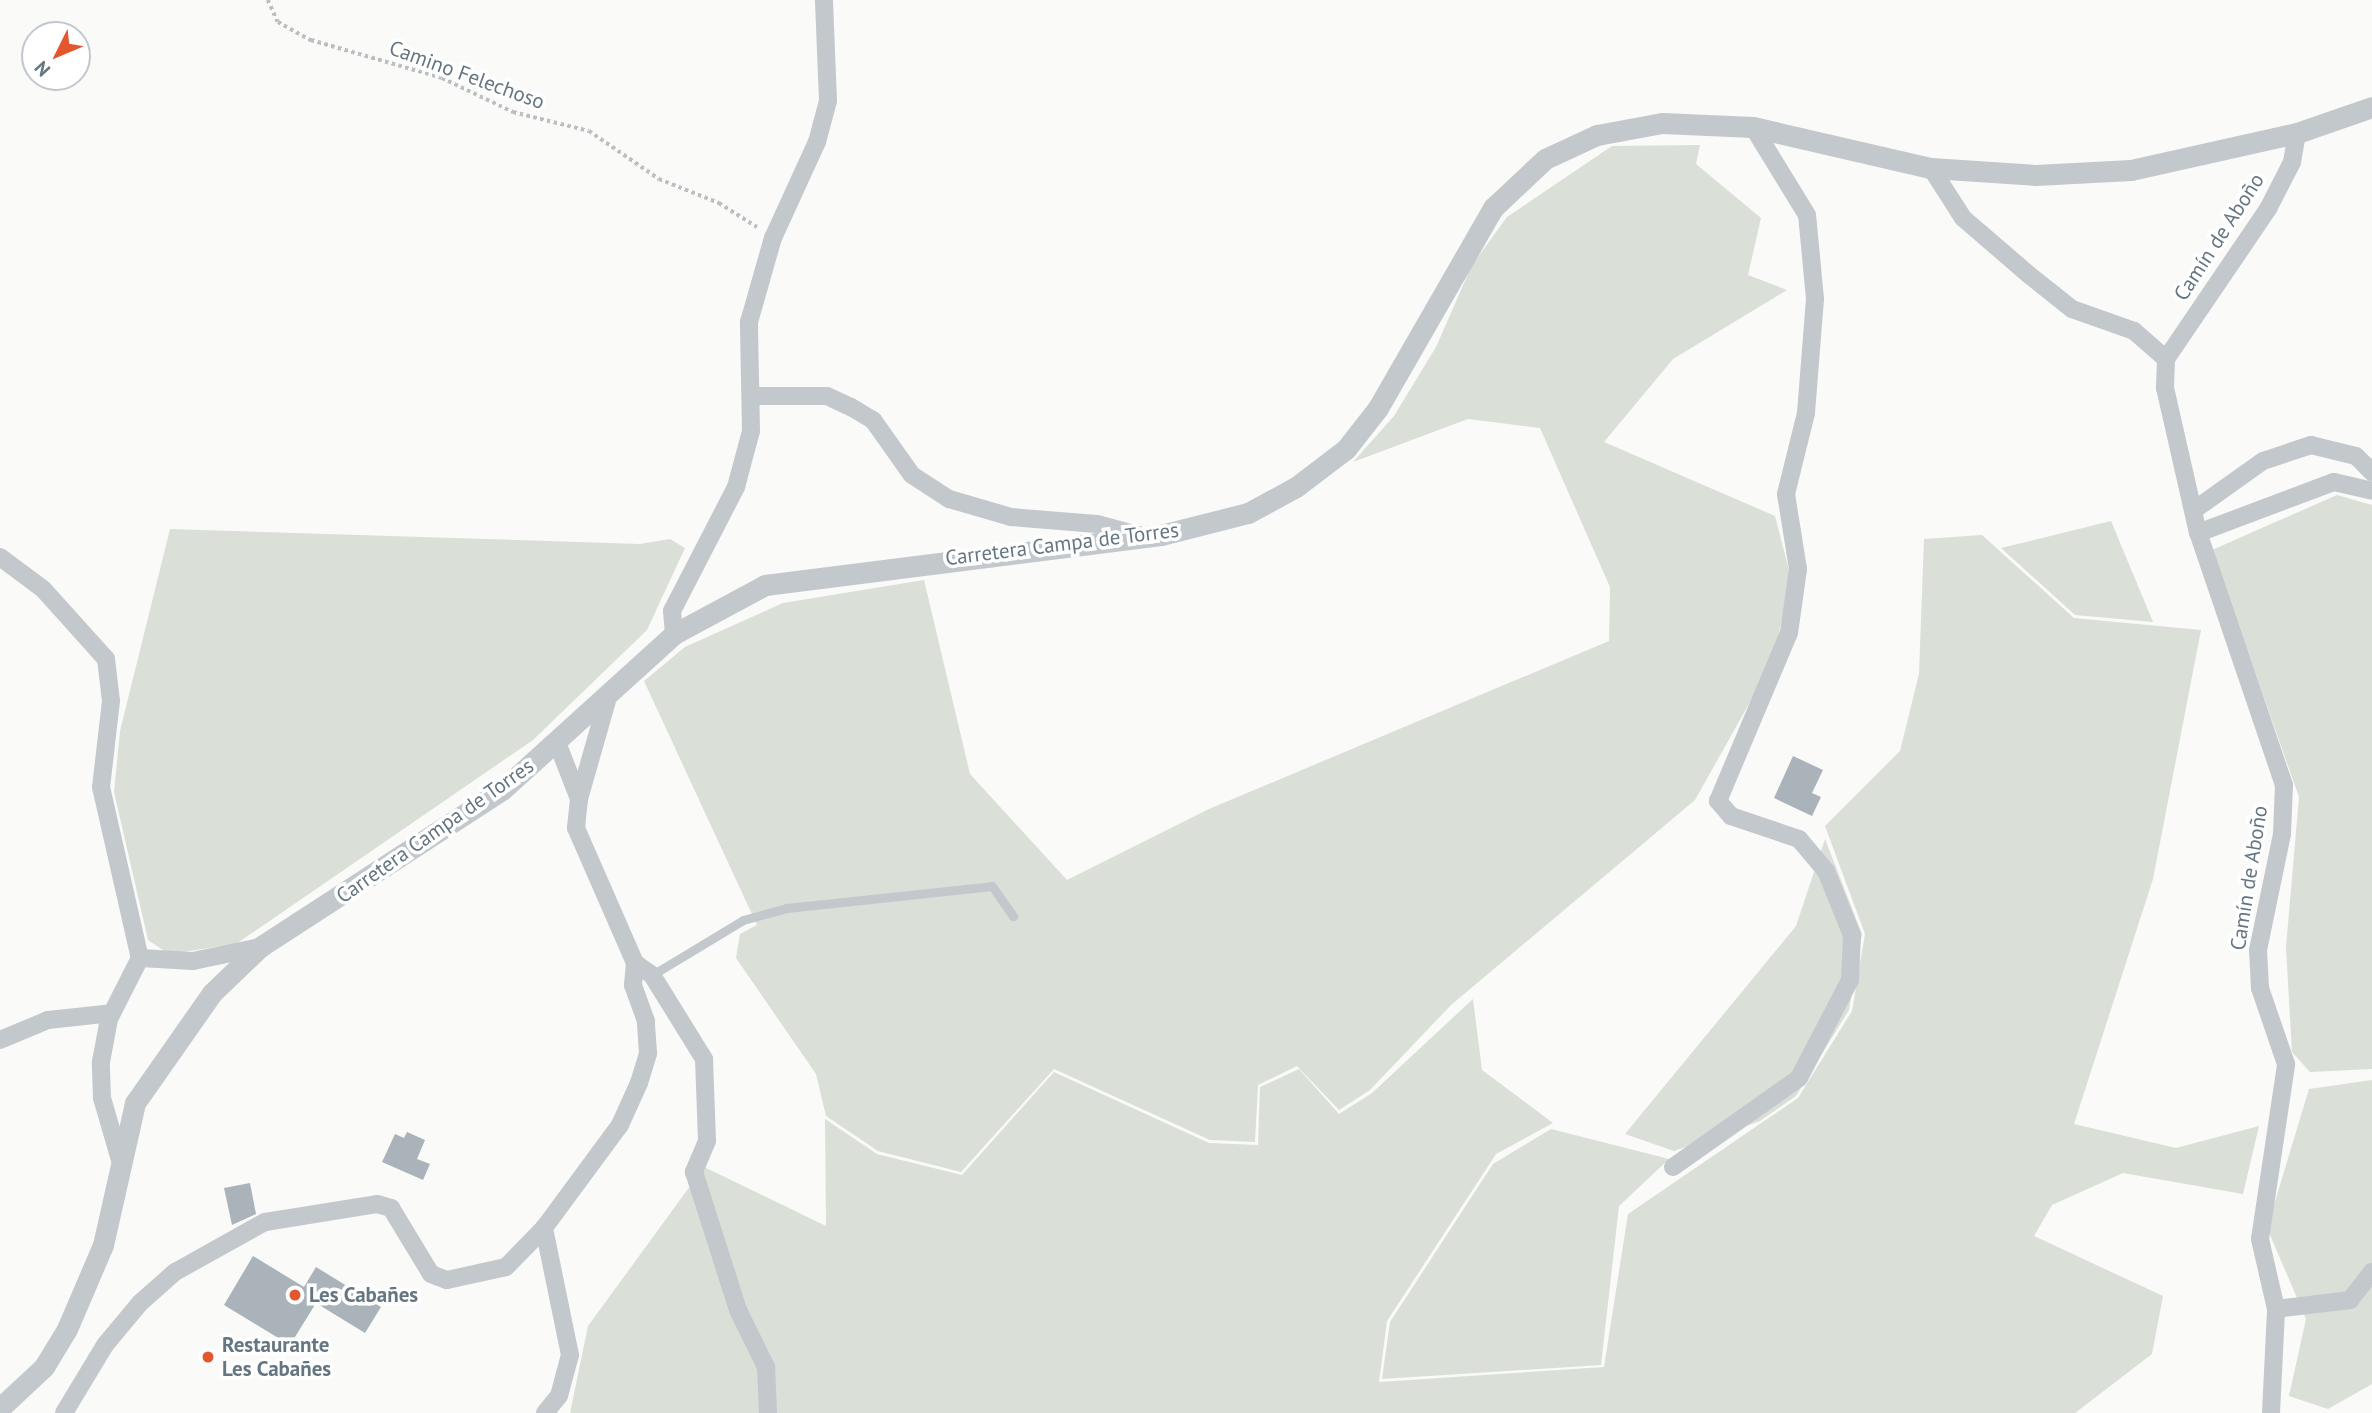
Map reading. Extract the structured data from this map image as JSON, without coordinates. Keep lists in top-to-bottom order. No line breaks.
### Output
{"streets":{"street":["Camín de Aboño","Carretera Campa de Torres"],"path":["Camino Felechoso"]},"crossings":[["Camín de Aboño","Carretera Campa de Torres"]],"places":["Les Cabañes","Restaurante Les Cabañes"],"north":"bottom left"}
